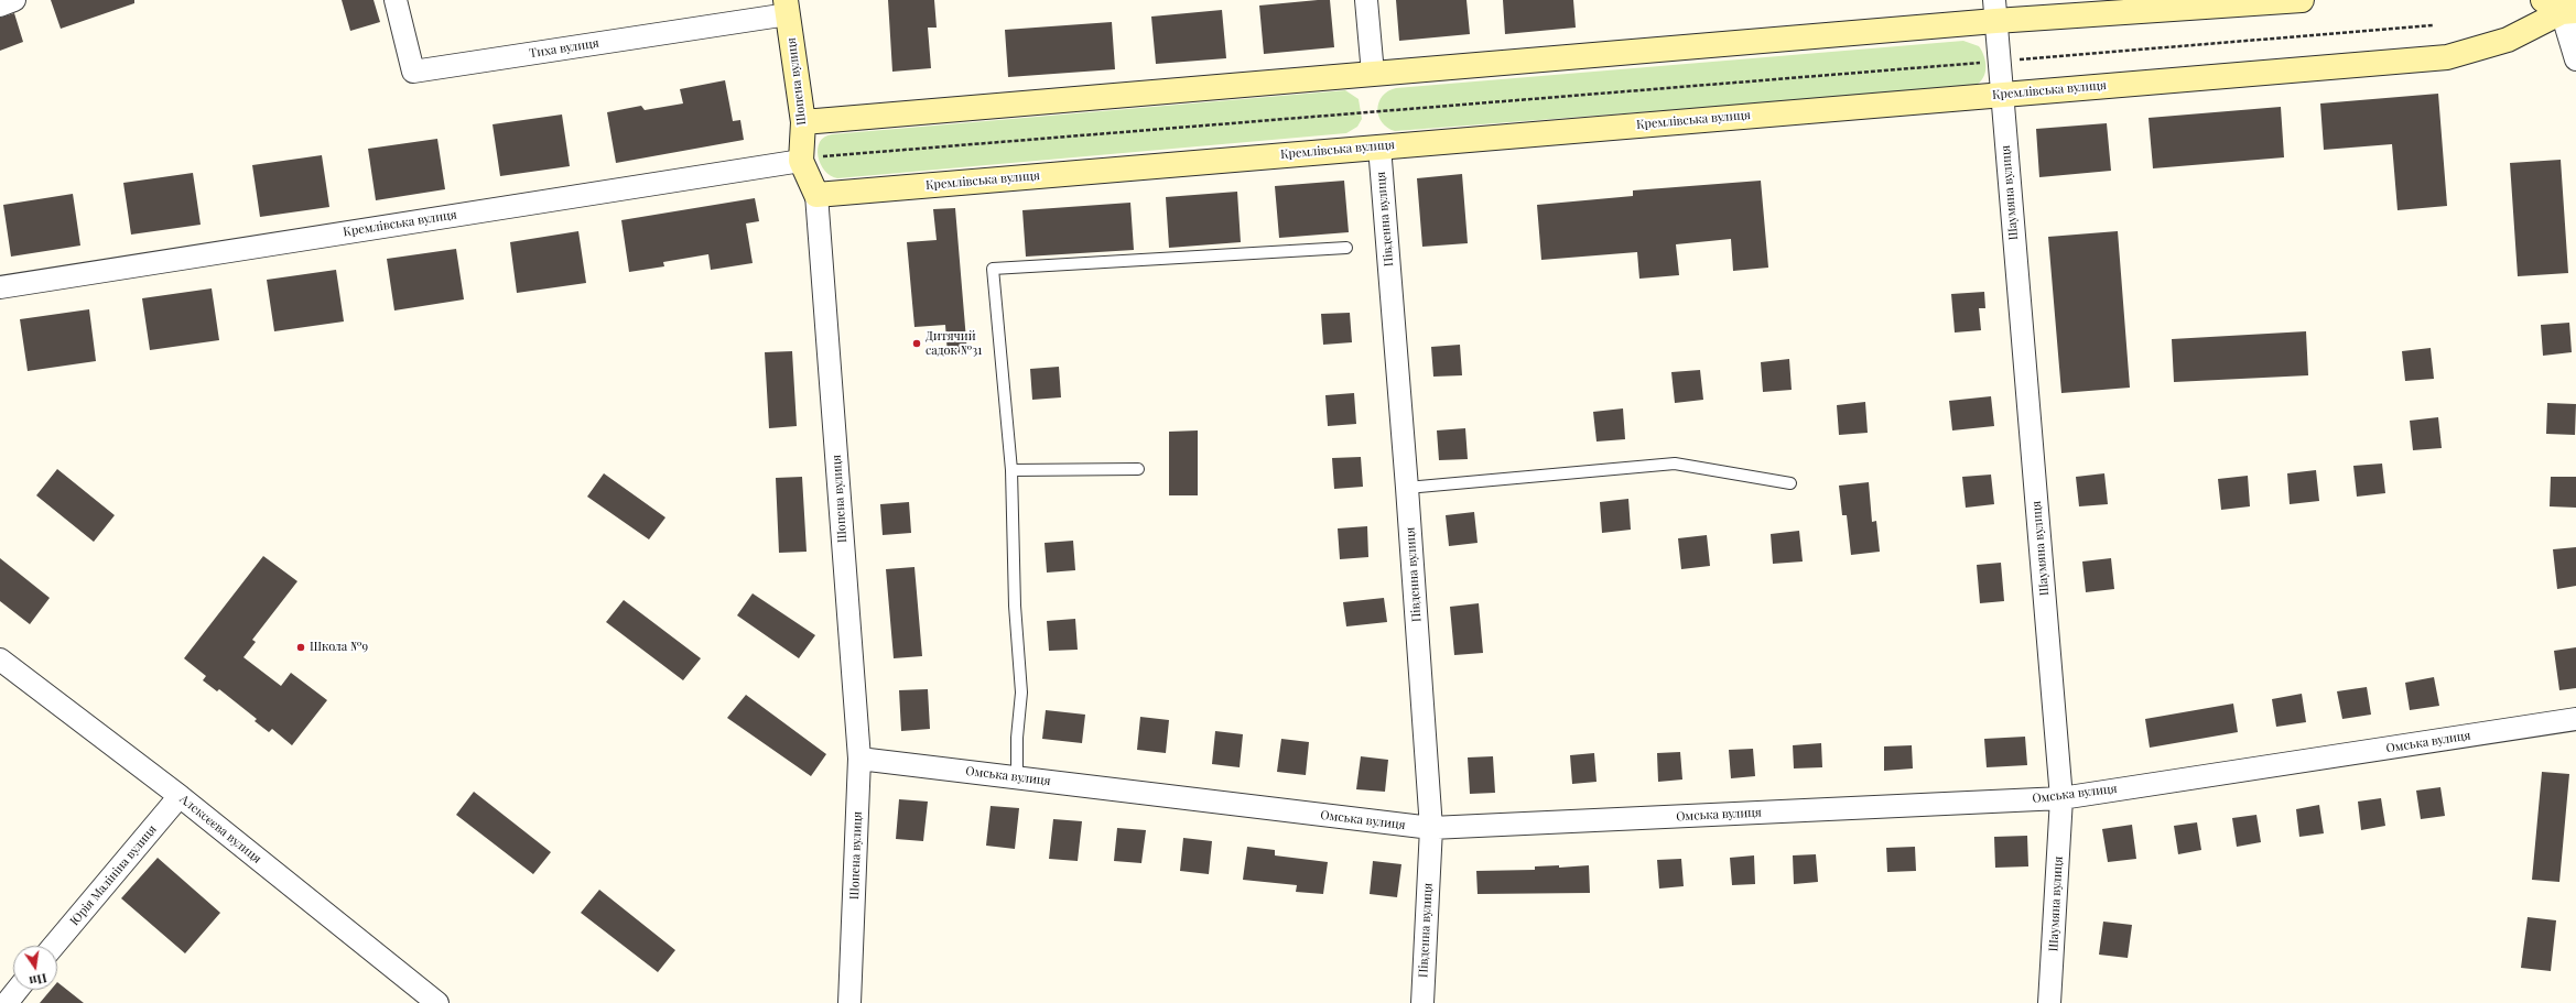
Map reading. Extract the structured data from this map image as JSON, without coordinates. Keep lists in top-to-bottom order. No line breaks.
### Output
{"streets":{"street":["Тиха вулиця","Шопена вулиця","Кремлівська вулиця","Шаумяна вулиця","Південна вулиця","Омська вулиця","Алексєєва вулиця","Юрія Малініна вулиця"]},"crossings":[["Тиха вулиця","Шопена вулиця"],["Шопена вулиця","Кремлівська вулиця"],["Шопена вулиця","Омська вулиця"],["Кремлівська вулиця","Шаумяна вулиця"],["Кремлівська вулиця","Південна вулиця"],["Шаумяна вулиця","Омська вулиця"],["Південна вулиця","Омська вулиця"],["Алексєєва вулиця","Юрія Малініна вулиця"]],"places":["Дитячий садок №31","Школа №9"],"north":"bottom"}
